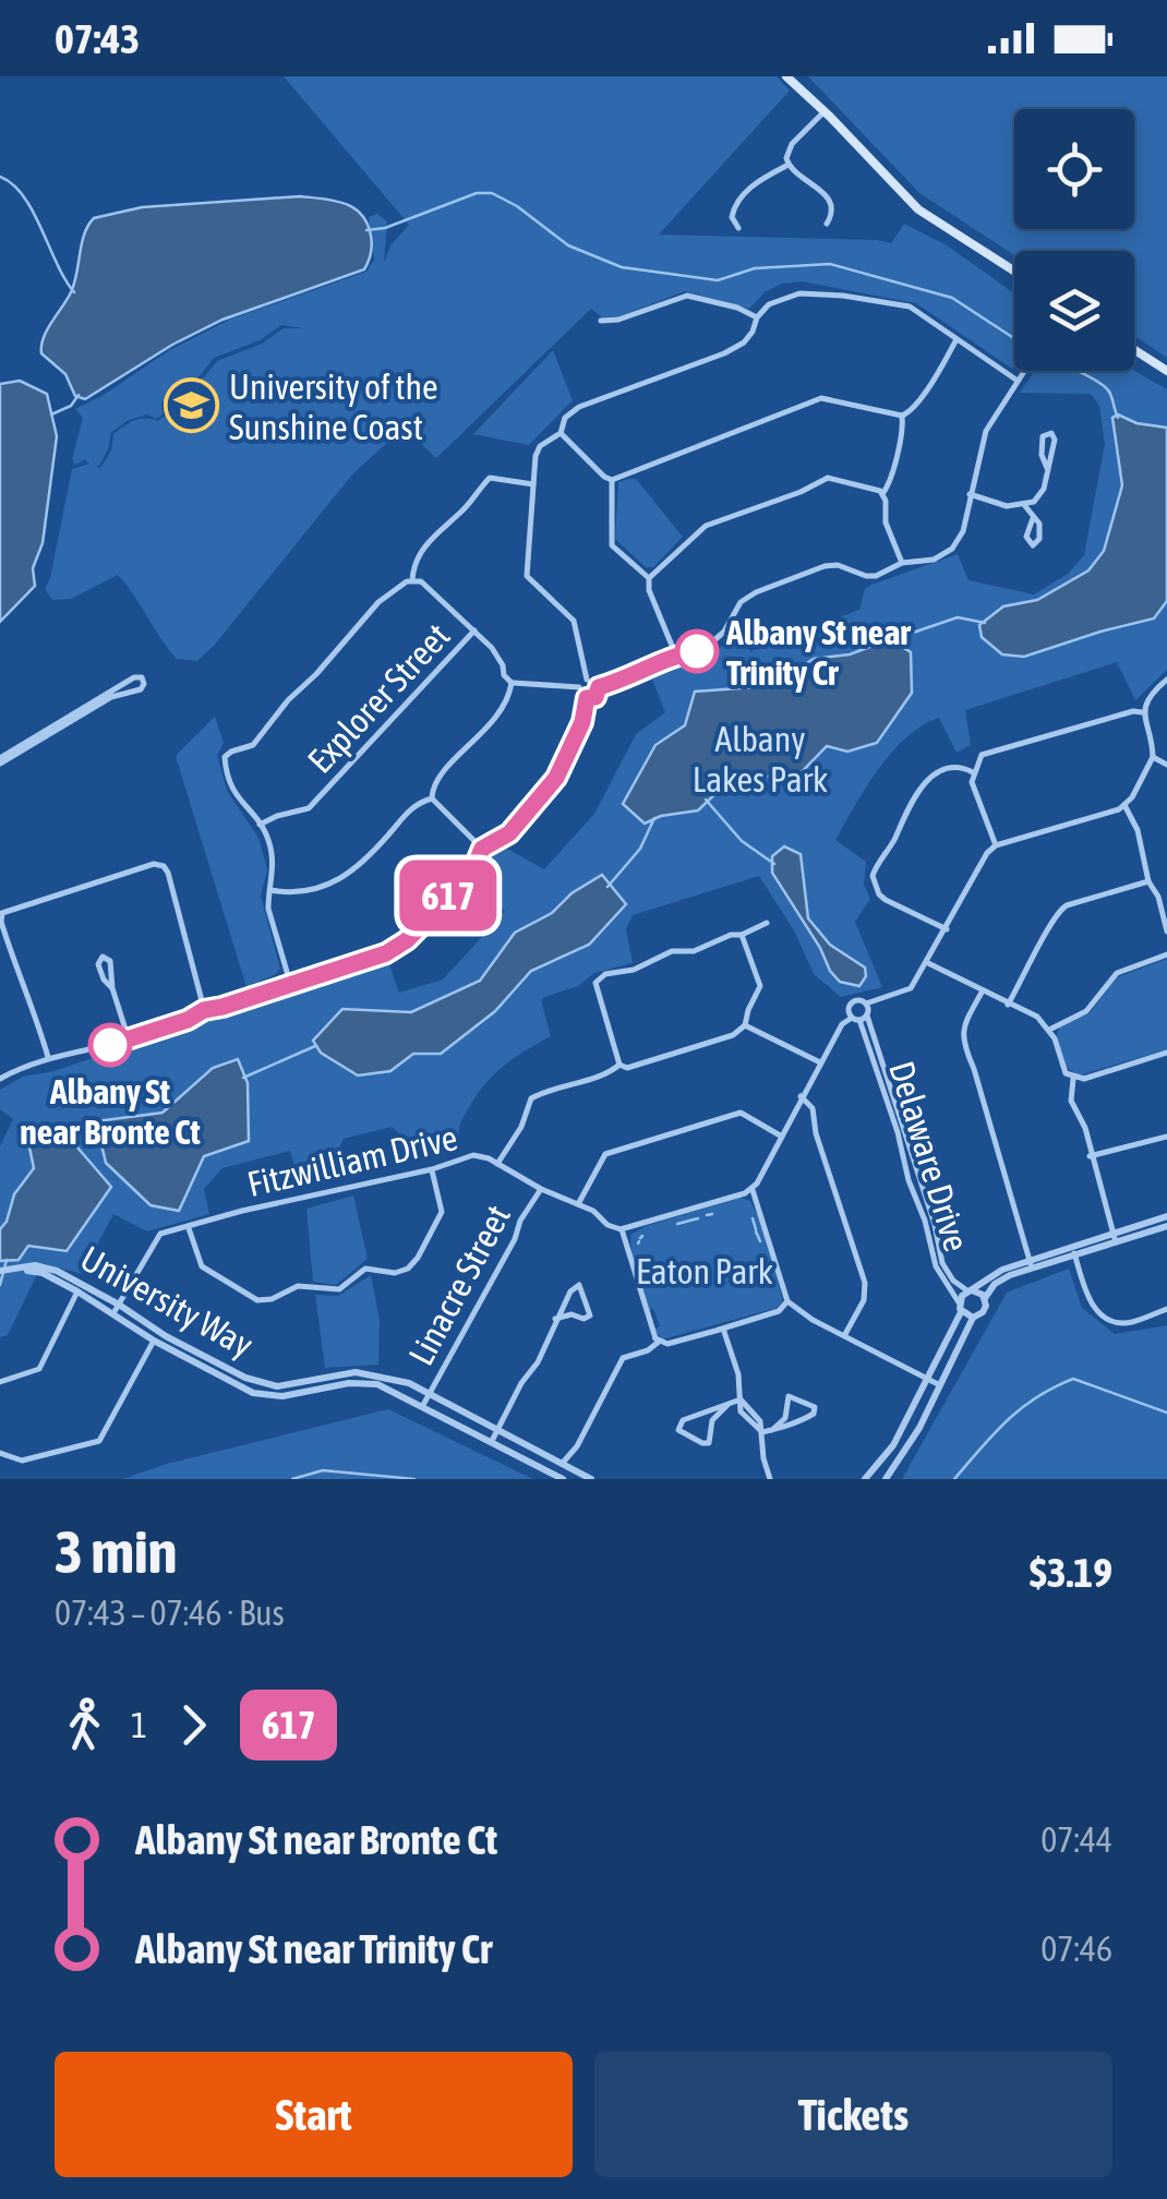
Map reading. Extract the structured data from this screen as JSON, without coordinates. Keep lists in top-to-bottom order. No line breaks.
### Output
{"streets":{"street":["Explorer Street","Delaware Drive","Fitzwilliam Drive","Linacre Street","University Way"]},"crossings":[["Fitzwilliam Drive","Linacre Street"],["Fitzwilliam Drive","University Way"],["Linacre Street","University Way"]],"parks":["Albany Lakes Park","Eaton Park"],"places":{"school or university":["University of the Sunshine Coast"],"other":["Albany St near Trinity Cr","Albany St near Bronte Ct"]},"lines":["bus line 617"],"page":{"status":"07:43","on_map":"617","heading":["3 min","07:43 – 07:46 · Bus","$3.19"],"legs":["1","617"],"list":[{"name":"Albany St near Bronte Ct","value":"07:44"},{"name":"Albany St near Trinity Cr","value":"07:46"}],"buttons":["Start","Tickets"]}}
